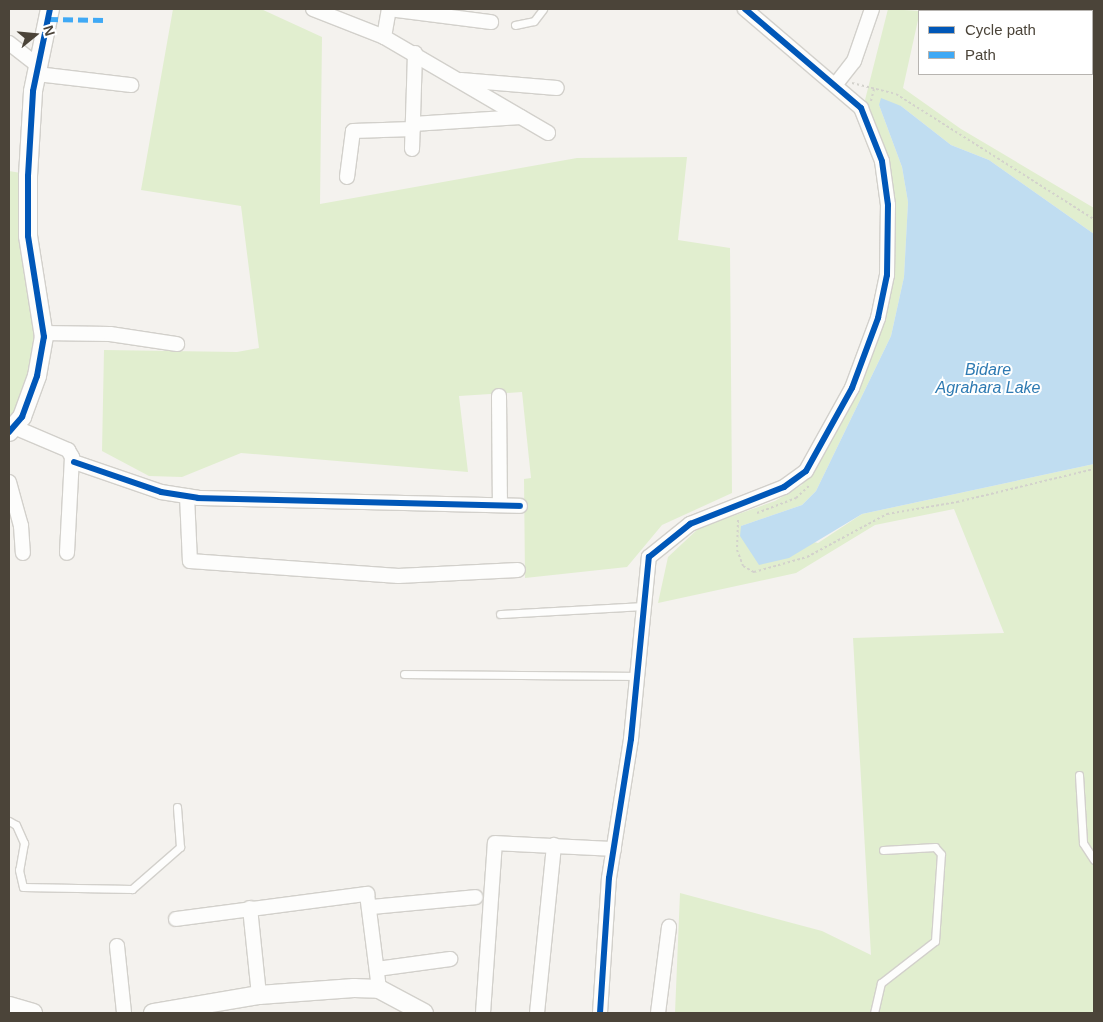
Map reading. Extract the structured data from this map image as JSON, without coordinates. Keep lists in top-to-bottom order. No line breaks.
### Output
{"water":["Bidare Agrahara Lake"],"legend":["Cycle path","Path"],"north":"right"}
